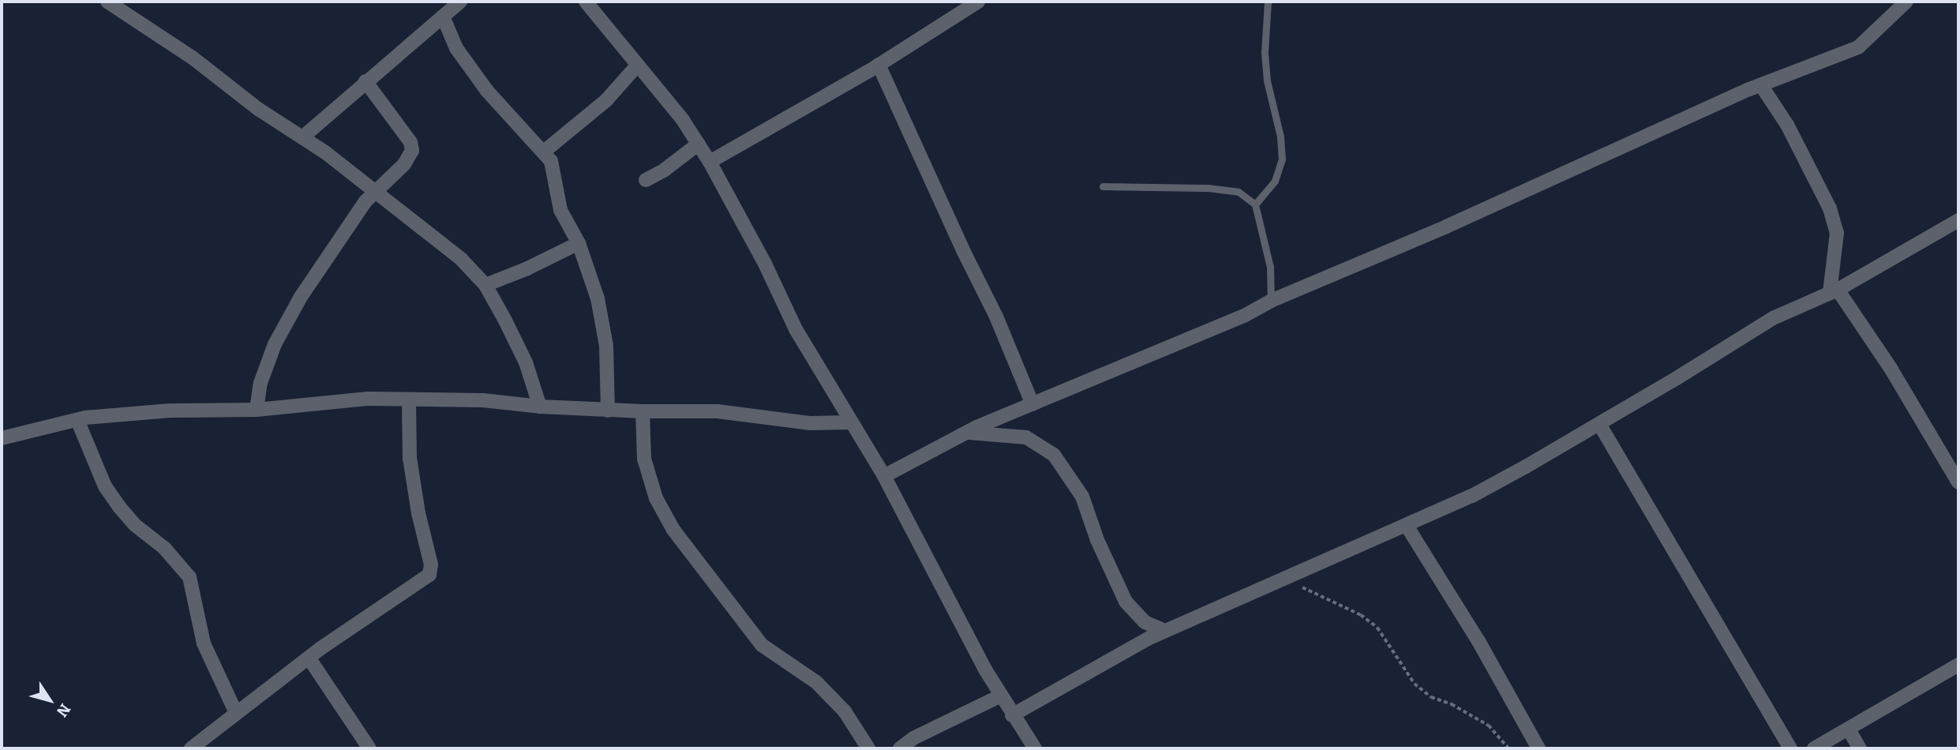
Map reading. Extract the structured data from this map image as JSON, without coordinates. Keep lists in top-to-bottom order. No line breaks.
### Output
{"north":"bottom right"}
